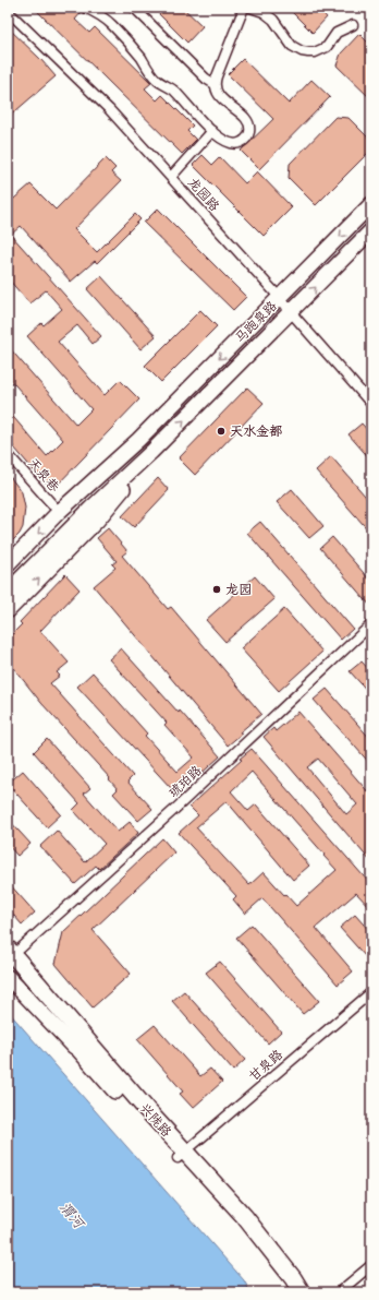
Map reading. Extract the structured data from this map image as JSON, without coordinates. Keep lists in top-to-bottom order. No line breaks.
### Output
{"streets":{"highway":["兴陇路"],"main road":["马跑泉路"],"street":["龙园路","天泉巷","琥珀路","甘泉路"]},"crossings":[["龙园路","马跑泉路"],["马跑泉路","天泉巷"],["琥珀路","兴陇路"],["甘泉路","兴陇路"]],"water":["渭河"],"places":["天水金都","龙园"]}
